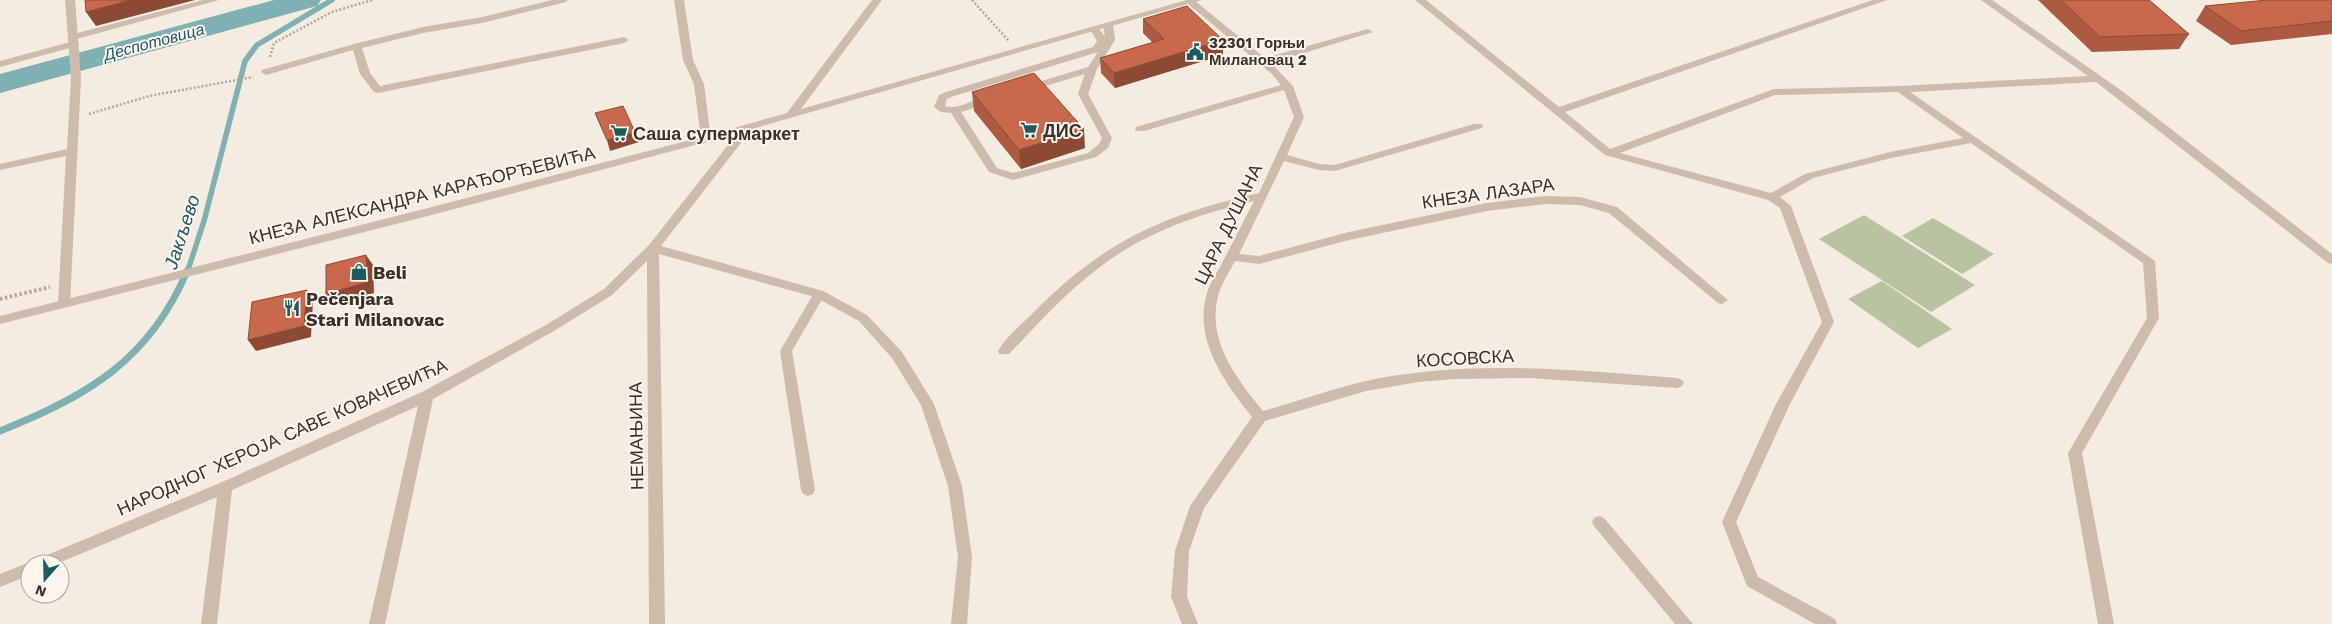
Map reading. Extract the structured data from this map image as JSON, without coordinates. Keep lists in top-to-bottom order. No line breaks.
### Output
{"streets":{"street":["КНЕЗА ЛАЗАРА","КНЕЗА АЛЕКСАНДРА КАРАЂОРЂЕВИЋА","ЦАРА ДУШАНА","КОСОВСКА","НЕМАЊИНА","НАРОДНОГ ХЕРОЈА САВЕ КОВАЧЕВИЋА"]},"crossings":[["КНЕЗА ЛАЗАРА","ЦАРА ДУШАНА"],["КНЕЗА АЛЕКСАНДРА КАРАЂОРЂЕВИЋА","ЦАРА ДУШАНА"],["КНЕЗА АЛЕКСАНДРА КАРАЂОРЂЕВИЋА","НАРОДНОГ ХЕРОЈА САВЕ КОВАЧЕВИЋА"],["ЦАРА ДУШАНА","КОСОВСКА"],["НЕМАЊИНА","НАРОДНОГ ХЕРОЈА САВЕ КОВАЧЕВИЋА"]],"water":["Деспотовица","Јакљево"],"places":{"public building":["32301 Горњи Милановац 2"],"supermarket":["ДИС","Саша супермаркет"],"shop":["Beli"],"restaurant":["Pečenjara Stari Milanovac"]},"north":"bottom"}
